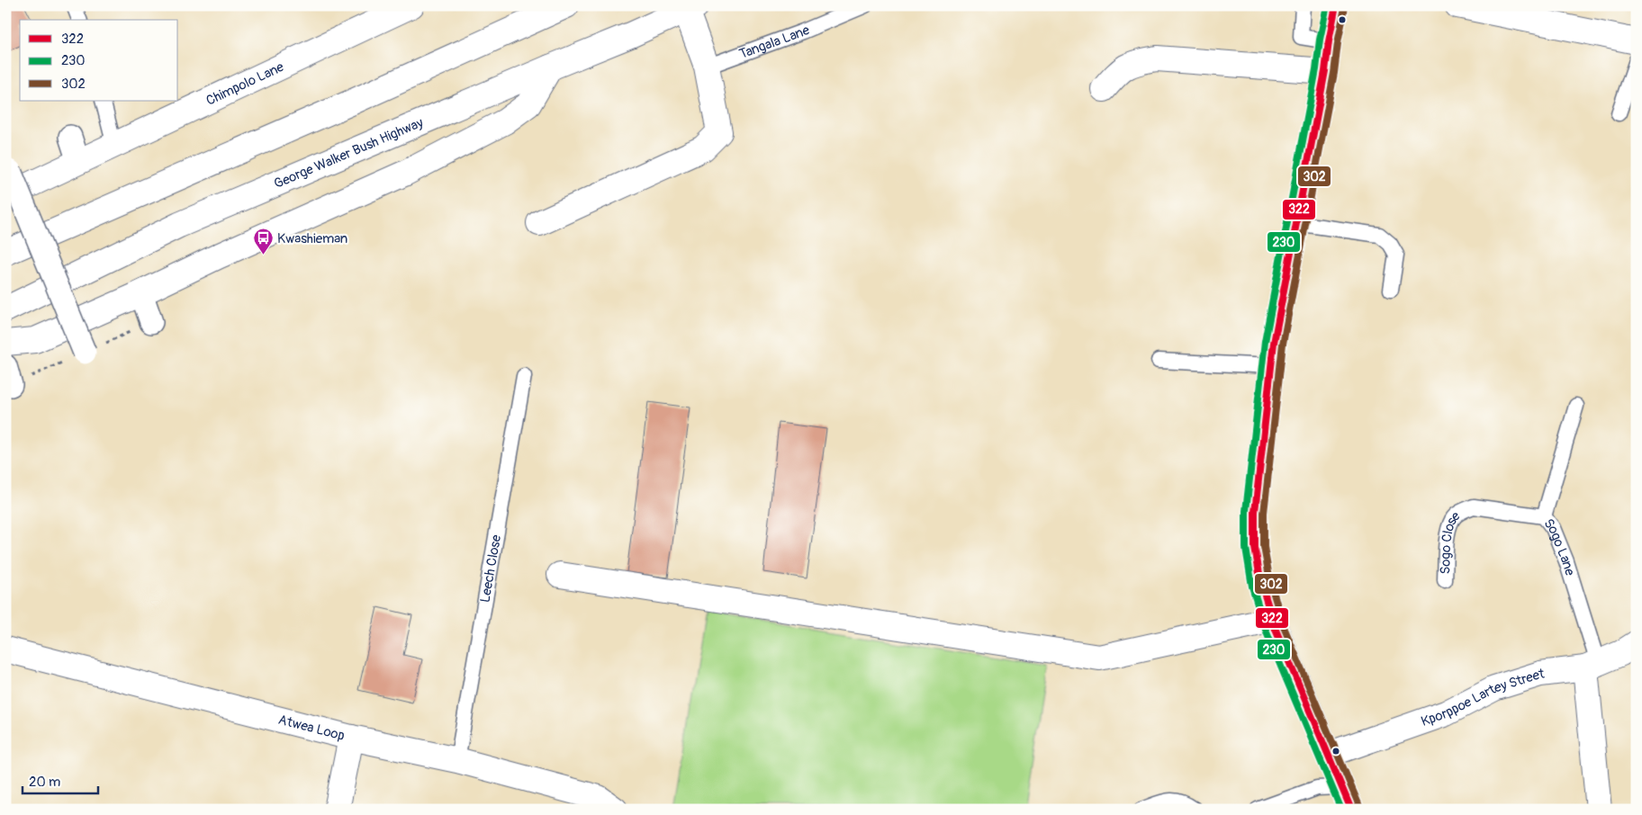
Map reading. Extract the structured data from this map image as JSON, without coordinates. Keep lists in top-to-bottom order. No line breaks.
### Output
{"streets":{"main road":["Chimpolo Lane","George Walker Bush Highway","Sogo Lane","Kporppoe Lartey Street","Atwea Loop"],"lane":["Tangala Lane","Sogo Close","Leech Close"]},"crossings":[["Sogo Close","Sogo Lane"],["Sogo Lane","Kporppoe Lartey Street"],["Leech Close","Atwea Loop"]],"places":{"bus stop":["Kwashieman"]},"lines":["transit line 322","transit line 230","transit line 302"],"legend":["322","230","302"],"scale_bar":"20 m"}
